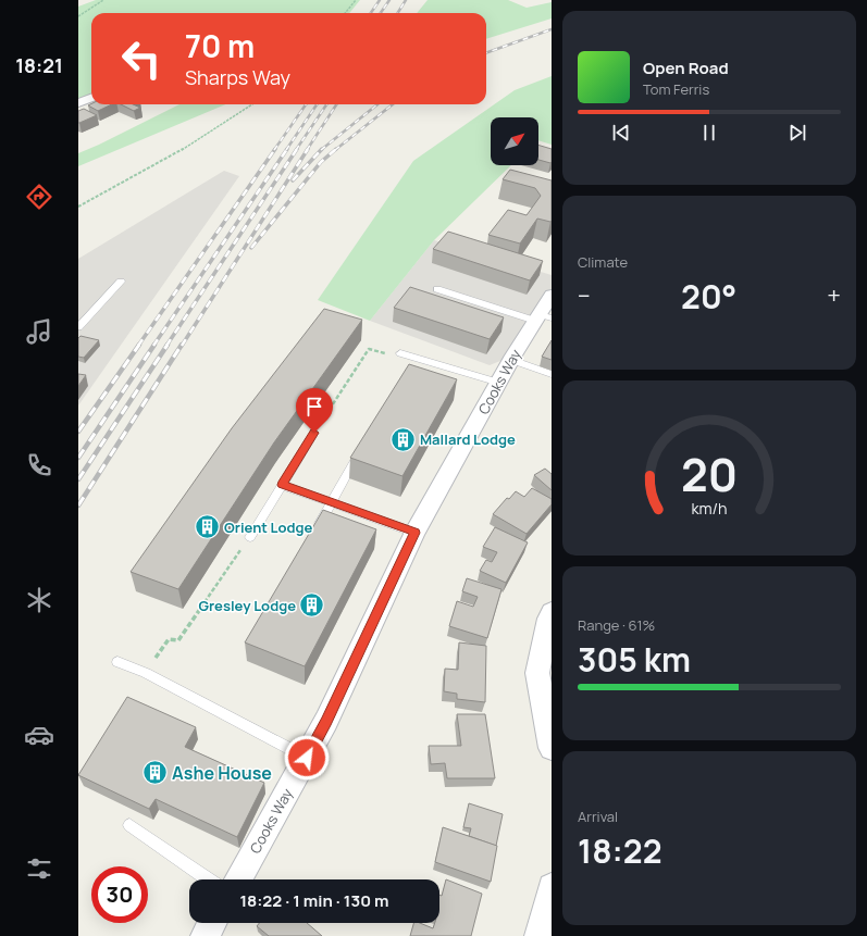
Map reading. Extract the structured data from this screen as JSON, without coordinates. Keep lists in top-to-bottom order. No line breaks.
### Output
{"streets":{"street":["Cooks Way"]},"places":{"building":["Mallard Lodge","Orient Lodge","Gresley Lodge","Ashe House"]},"north":"top right","page":{"tabs":"18:21","turn":["70 m","Sharps Way"],"song":["Open Road","Tom Ferris"],"tile":["Climate",["Range · 61%","305 km"],["Arrival","18:22"]],"heat":["−","20°","+"],"limit":"30","trip":"18:22 · 1 min · 130 m","gauge":["20","km/h"]}}
